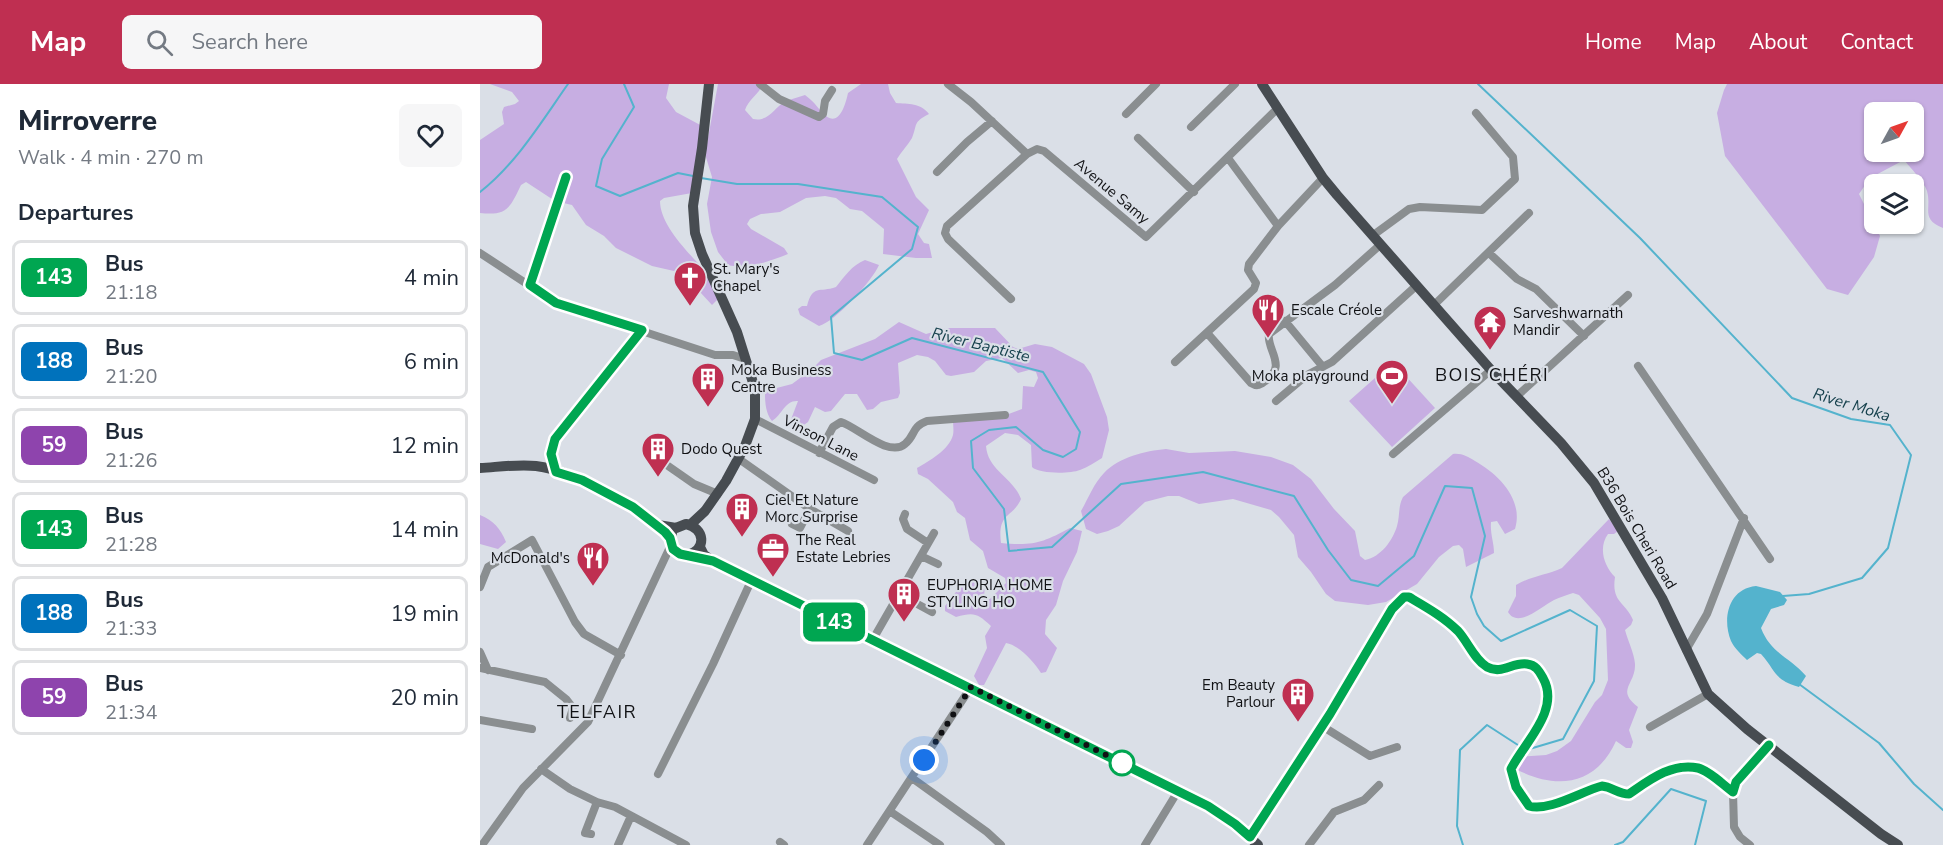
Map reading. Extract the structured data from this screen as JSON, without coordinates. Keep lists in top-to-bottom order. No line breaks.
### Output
{"streets":{"main road":["B36 Bois Cheri Road"],"street":["Avenue Samy","Vinson Lane"]},"crossings":[["Avenue Samy","B36 Bois Cheri Road"]],"districts":["BOIS CHÉRI","TELFAIR"],"water":["River Baptiste","River Moka"],"places":{"church":["St. Mary's Chapel"],"restaurant":["Escale Créole","McDonald's"],"temple":["Sarveshwarnath Mandir"],"sports":["Moka playground"],"building":["Moka Business Centre","Dodo Quest","Ciel Et Nature Morc Surprise","EUPHORIA HOME STYLING HO","Em Beauty Parlour"],"office":["The Real Estate Lebries"]},"lines":["bus line 143"],"north":"top right","page":{"header":"Map","search":"Search here","nav":["Home","Map","About","Contact"],"heading":[["Mirroverre","Walk · 4 min · 270 m"],"Departures"],"on_map":"143","list":[{"mark":"143","name":"Bus","note":"21:18","value":"4 min"},{"mark":"188","name":"Bus","note":"21:20","value":"6 min"},{"mark":"59","name":"Bus","note":"21:26","value":"12 min"},{"mark":"143","name":"Bus","note":"21:28","value":"14 min"},{"mark":"188","name":"Bus","note":"21:33","value":"19 min"},{"mark":"59","name":"Bus","note":"21:34","value":"20 min"}]}}
